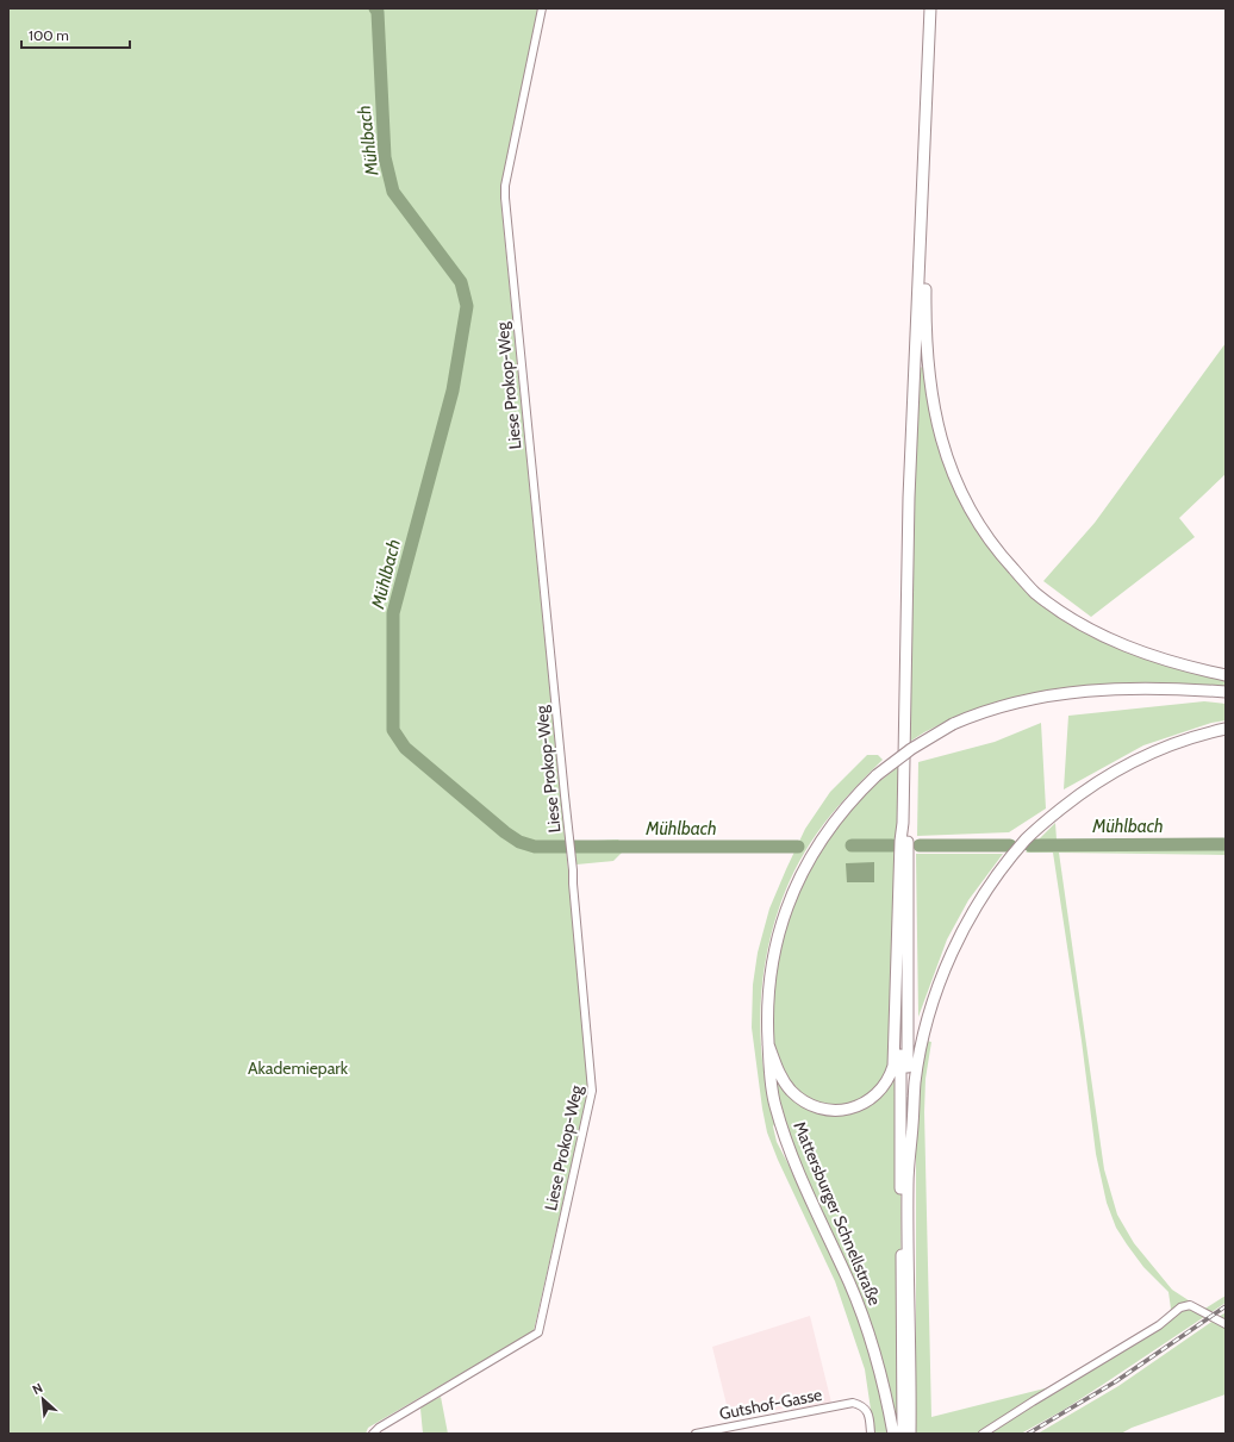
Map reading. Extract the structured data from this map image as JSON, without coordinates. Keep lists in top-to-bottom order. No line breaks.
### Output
{"streets":{"highway":["Mattersburger Schnellstraße"],"street":["Liese Prokop-Weg","Gutshof-Gasse"]},"water":["Mühlbach"],"parks":["Akademiepark"],"scale_bar":"100 m","north":"top left"}
